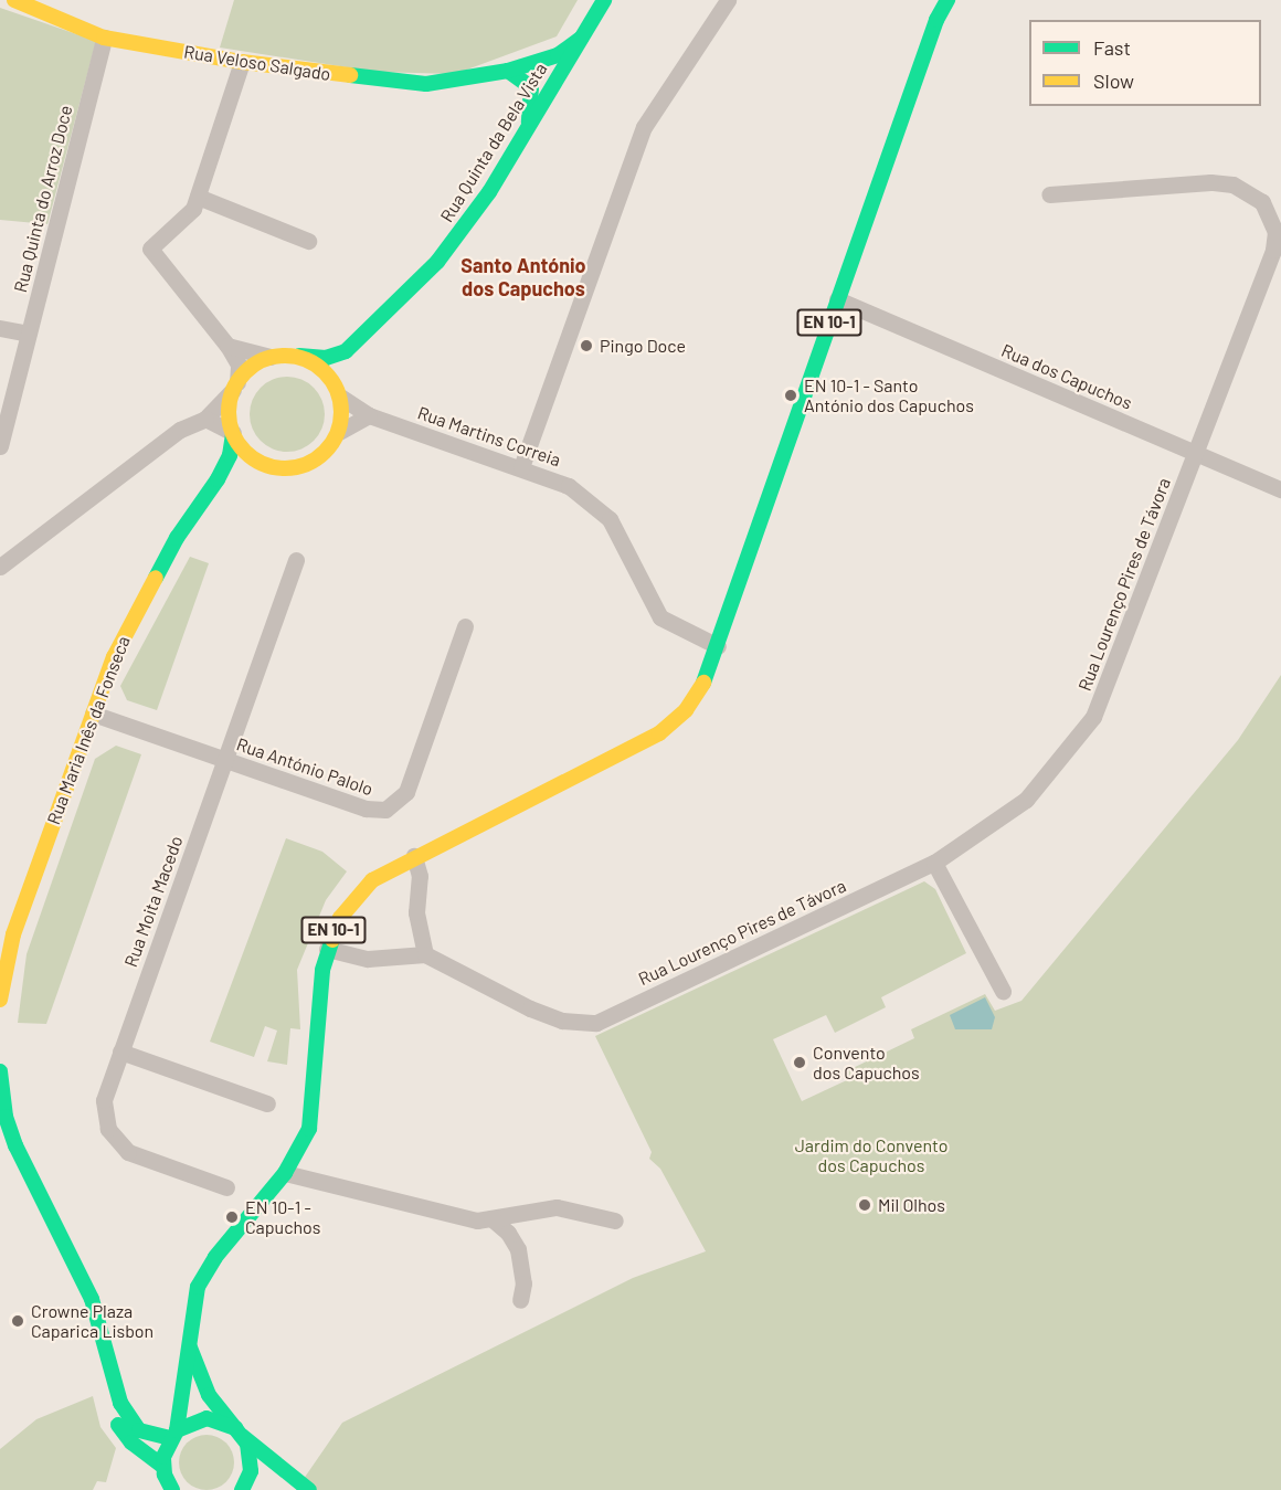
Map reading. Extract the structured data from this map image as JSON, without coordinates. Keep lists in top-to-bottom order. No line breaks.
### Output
{"streets":{"street":["Rua Veloso Salgado","Rua Quinta da Bela Vista","Rua Quinta do Arroz Doce","EN 10-1","Rua dos Capuchos","Rua Martins Correia","Rua Lourenço Pires de Távora","Rua Maria Inês da Fonseca","Rua António Palolo","Rua Moita Macedo"]},"crossings":[["Rua Veloso Salgado","Rua Quinta da Bela Vista"],["Rua Veloso Salgado","Rua Quinta do Arroz Doce"],["EN 10-1","Rua dos Capuchos"],["EN 10-1","Rua Martins Correia"],["Rua dos Capuchos","Rua Lourenço Pires de Távora"],["Rua Martins Correia","Rua Maria Inês da Fonseca"],["Rua Maria Inês da Fonseca","Rua António Palolo"],["Rua António Palolo","Rua Moita Macedo"]],"districts":["Santo António dos Capuchos"],"parks":["Jardim do Convento dos Capuchos"],"places":["Pingo Doce","EN 10-1 - Santo António dos Capuchos","Convento dos Capuchos","Mil Olhos","EN 10-1 - Capuchos","Crowne Plaza Caparica Lisbon"],"legend":["Fast","Slow"]}
